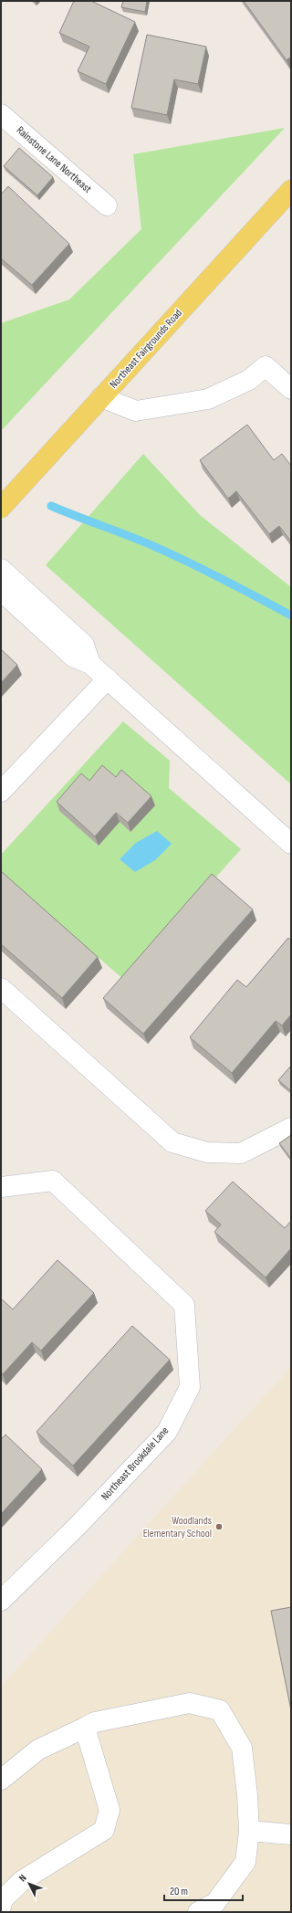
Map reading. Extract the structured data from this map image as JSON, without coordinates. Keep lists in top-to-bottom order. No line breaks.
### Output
{"streets":{"main road":["Northeast Fairgrounds Road"],"street":["Rainstone Lane Northeast","Northeast Brookdale Lane"]},"places":["Woodlands Elementary School"],"scale_bar":"20 m","north":"top left"}
